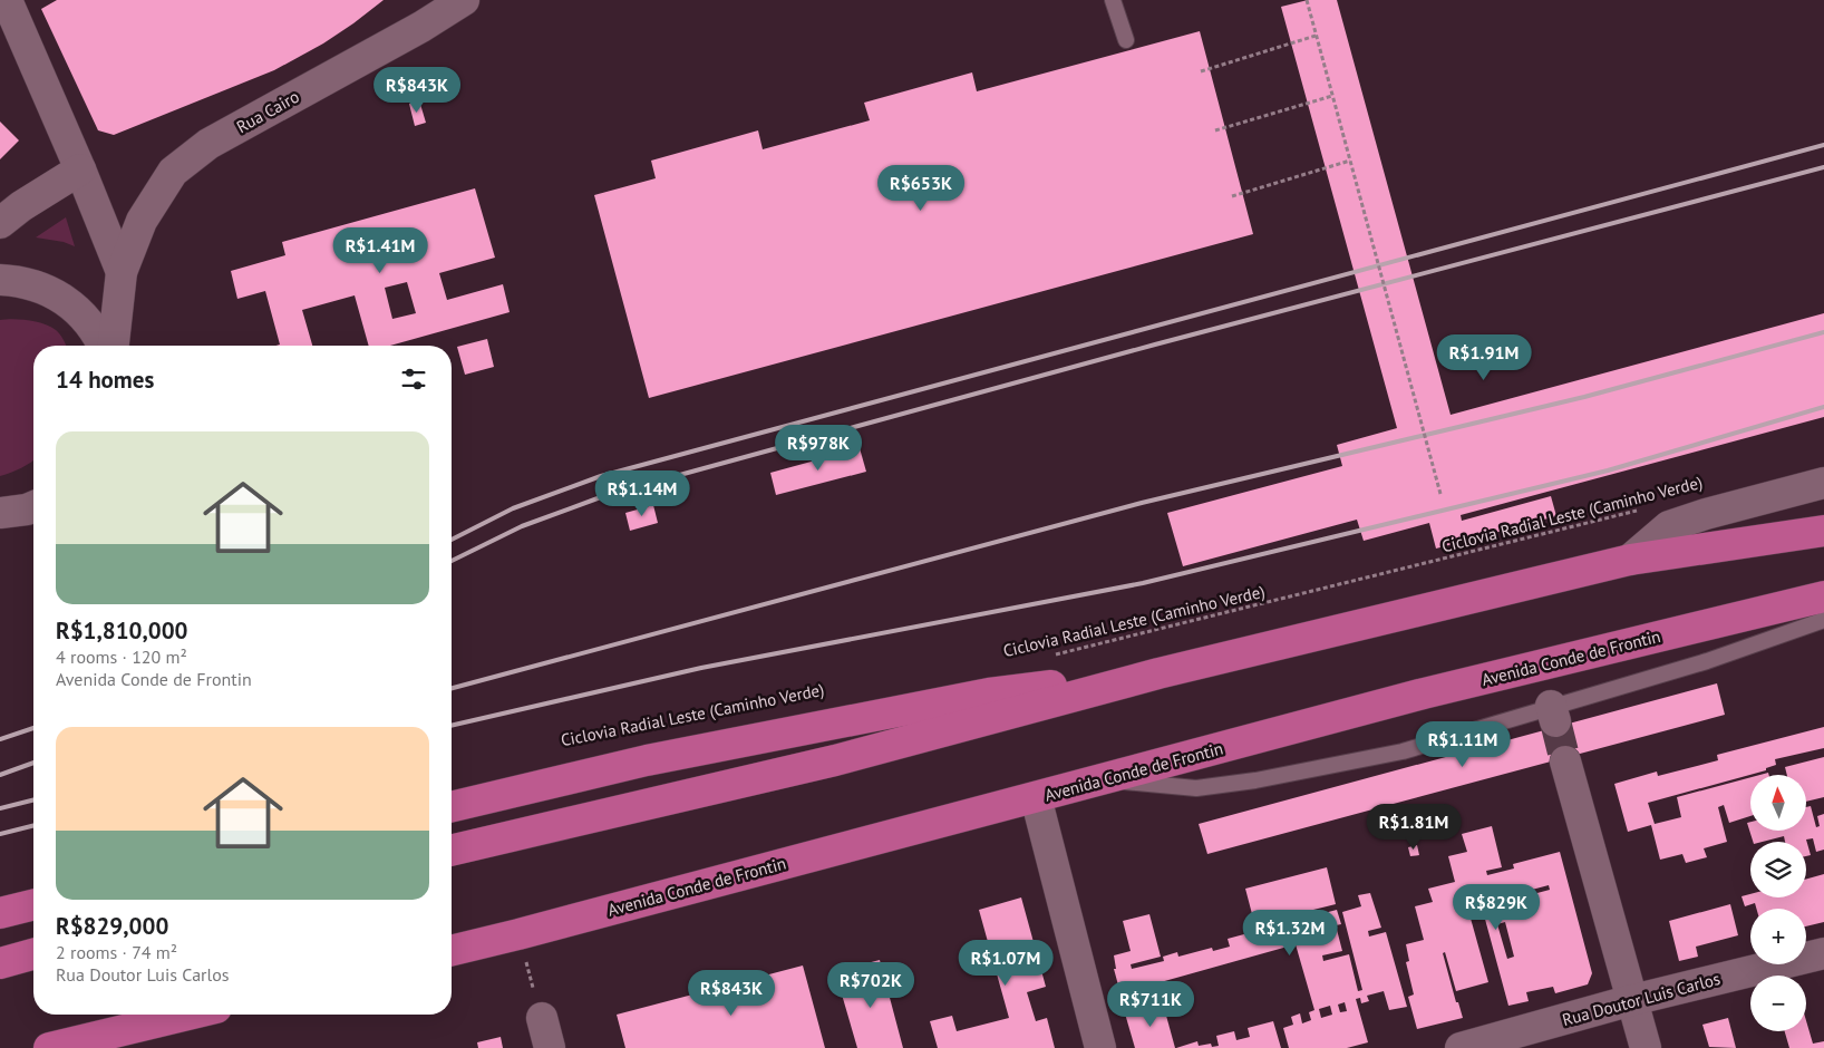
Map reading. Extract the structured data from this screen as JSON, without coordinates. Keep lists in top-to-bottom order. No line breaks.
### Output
{"streets":{"highway":["Avenida Conde de Frontin"],"street":["Rua Cairo","Rua Doutor Luis Carlos"],"path":["Ciclovia Radial Leste (Caminho Verde)"]},"north":"top","page":{"price":["R$843K","R$653K","R$1.41M","R$1.91M","R$978K","R$1.14M","R$1.11M","R$1.81M","R$829K","R$1.32M","R$1.07M","R$702K","R$843K","R$711K"],"heading":"14 homes","list":[{"name":"R$1,810,000","note":"4 rooms · 120 m² · Avenida Conde de Frontin"},{"name":"R$829,000","note":"2 rooms · 74 m² · Rua Doutor Luis Carlos"}],"map_buttons":["+","−"]}}
